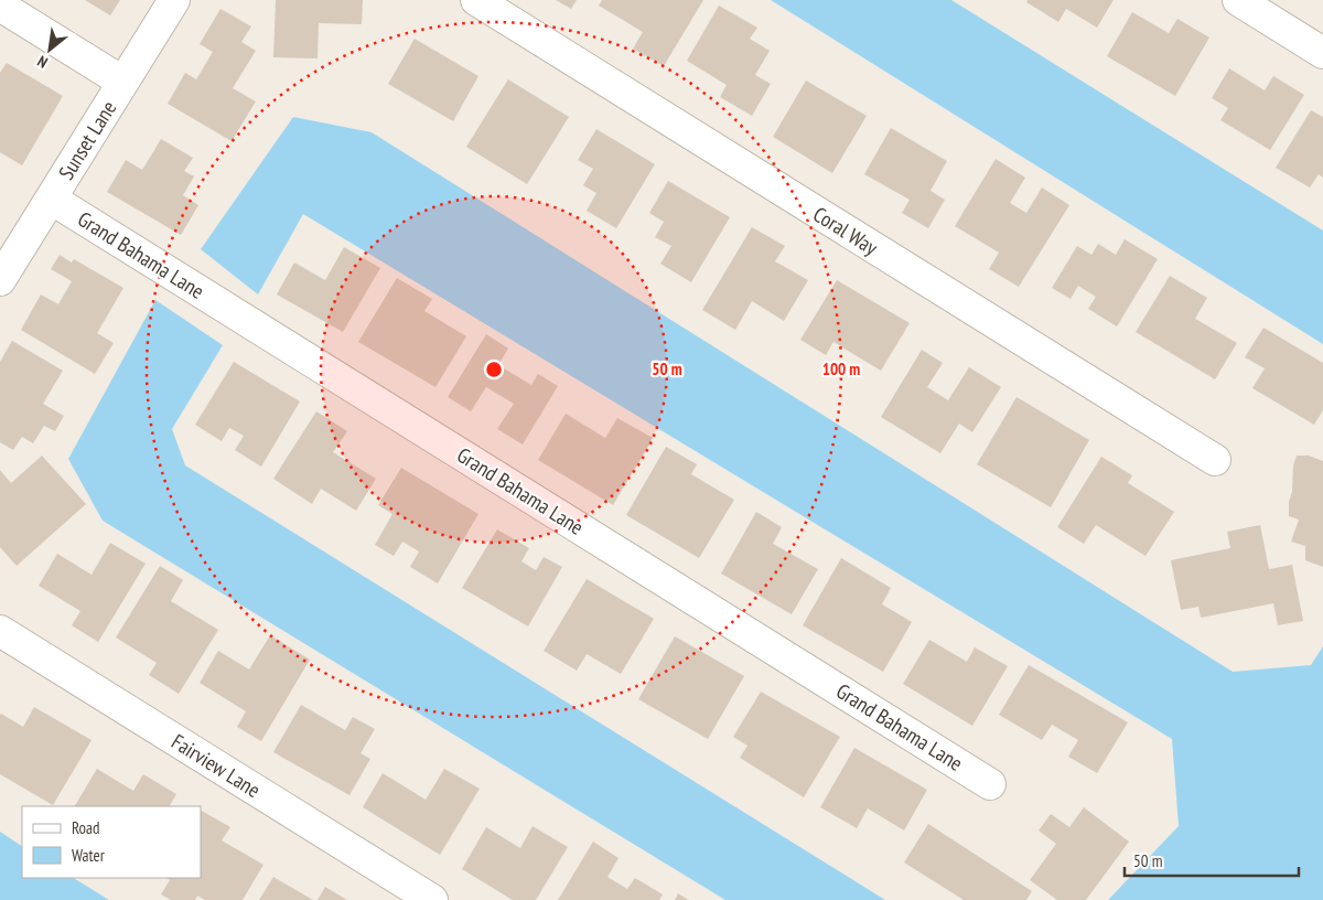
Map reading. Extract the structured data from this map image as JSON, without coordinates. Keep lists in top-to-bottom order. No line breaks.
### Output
{"streets":{"street":["Sunset Lane","Coral Way","Grand Bahama Lane","Fairview Lane"]},"crossings":[["Sunset Lane","Grand Bahama Lane"]],"legend":["Road","Water"],"scale_bar":"50 m","north":"bottom left","rings":["50 m","100 m"]}
